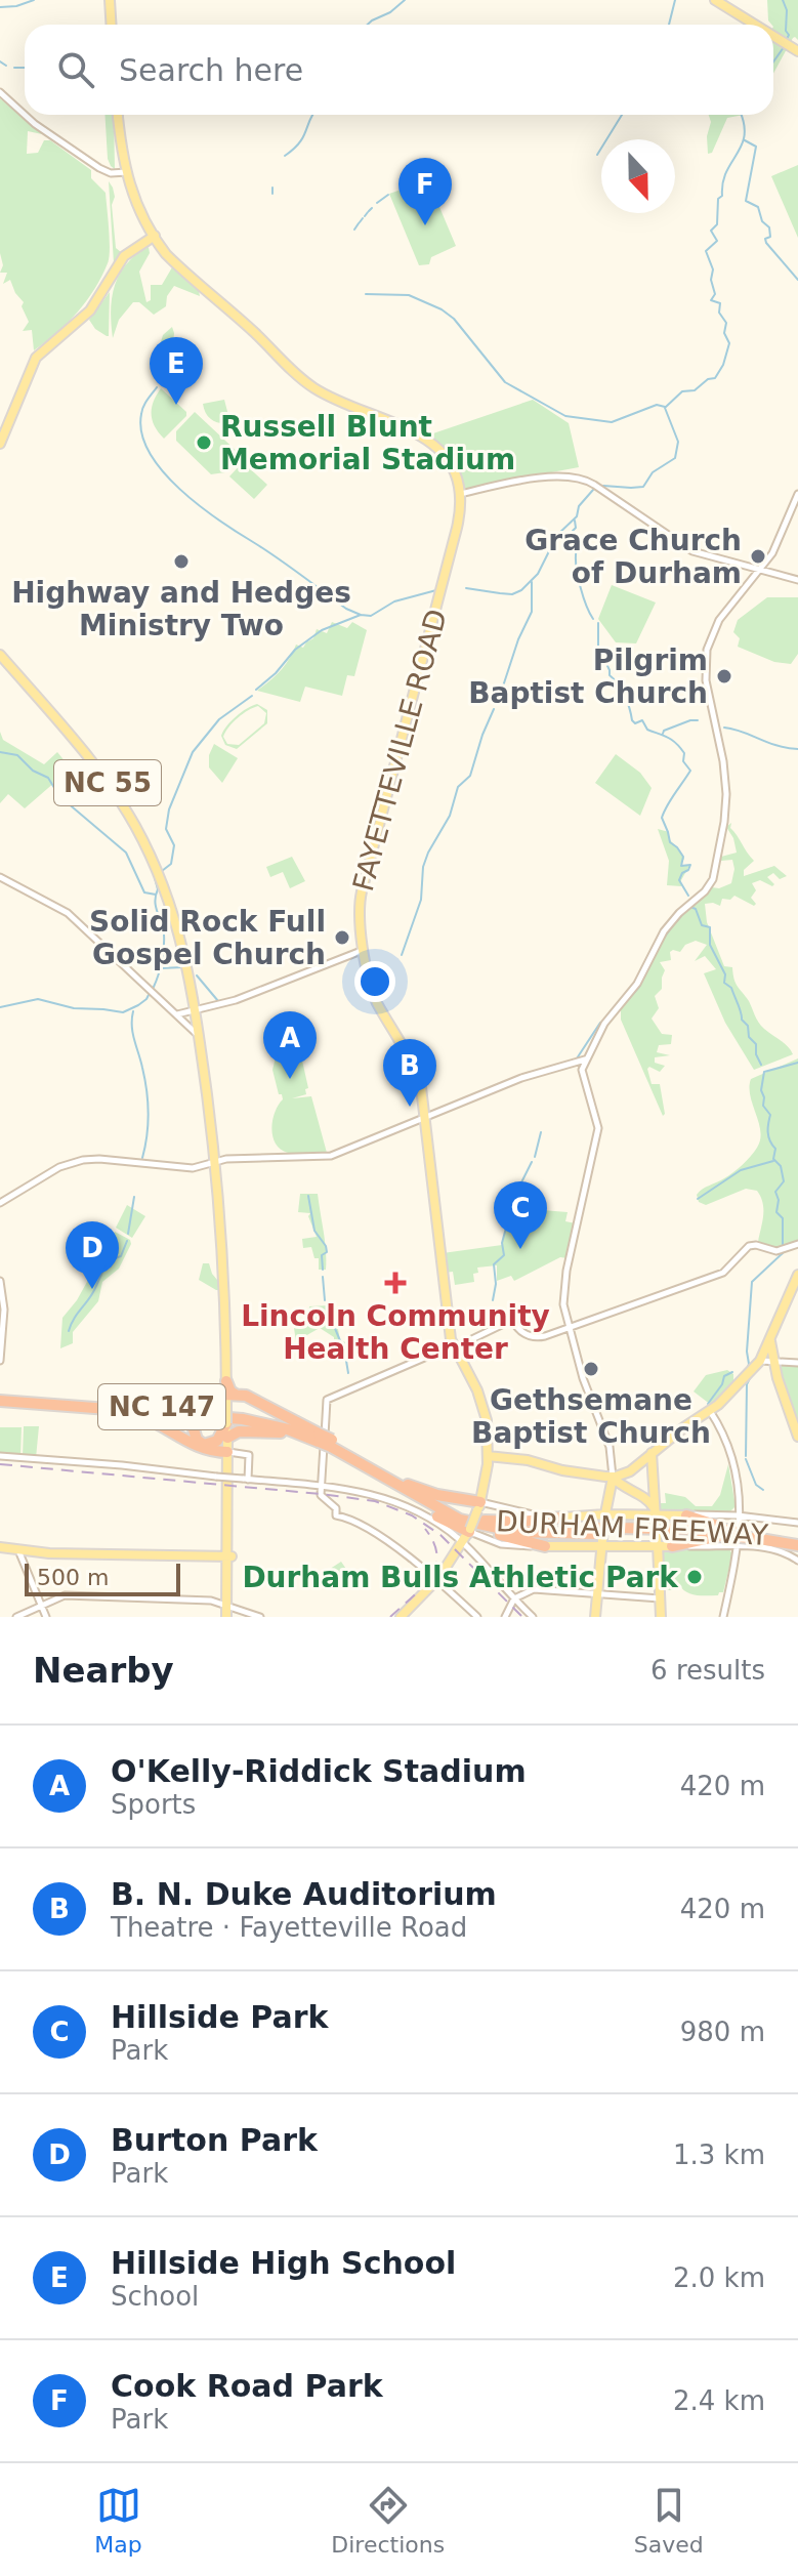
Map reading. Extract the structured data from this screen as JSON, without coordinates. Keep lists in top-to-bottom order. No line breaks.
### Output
{"streets":{"highway":["NC 147","DURHAM FREEWAY"],"main road":["FAYETTEVILLE ROAD","NC 55"]},"crossings":[["FAYETTEVILLE ROAD","DURHAM FREEWAY"]],"places":{"other":["Russell Blunt Memorial Stadium","Grace Church of Durham","Highway and Hedges Ministry Two","Pilgrim Baptist Church","Solid Rock Full Gospel Church","Gethsemane Baptist Church","Durham Bulls Athletic Park"],"health":["Lincoln Community Health Center"]},"scale_bar":"500 m","north":"bottom","page":{"search":"Search here","pins":["F","E","A","B","C","D"],"scale":"500 m","heading":["Nearby","6 results"],"list":[{"mark":"A","name":"O'Kelly-Riddick Stadium","note":"Sports","value":"420 m"},{"mark":"B","name":"B. N. Duke Auditorium","note":"Theatre · Fayetteville Road","value":"420 m"},{"mark":"C","name":"Hillside Park","note":"Park","value":"980 m"},{"mark":"D","name":"Burton Park","note":"Park","value":"1.3 km"},{"mark":"E","name":"Hillside High School","note":"School","value":"2.0 km"},{"mark":"F","name":"Cook Road Park","note":"Park","value":"2.4 km"}],"nav":["Map","Directions","Saved"]}}
